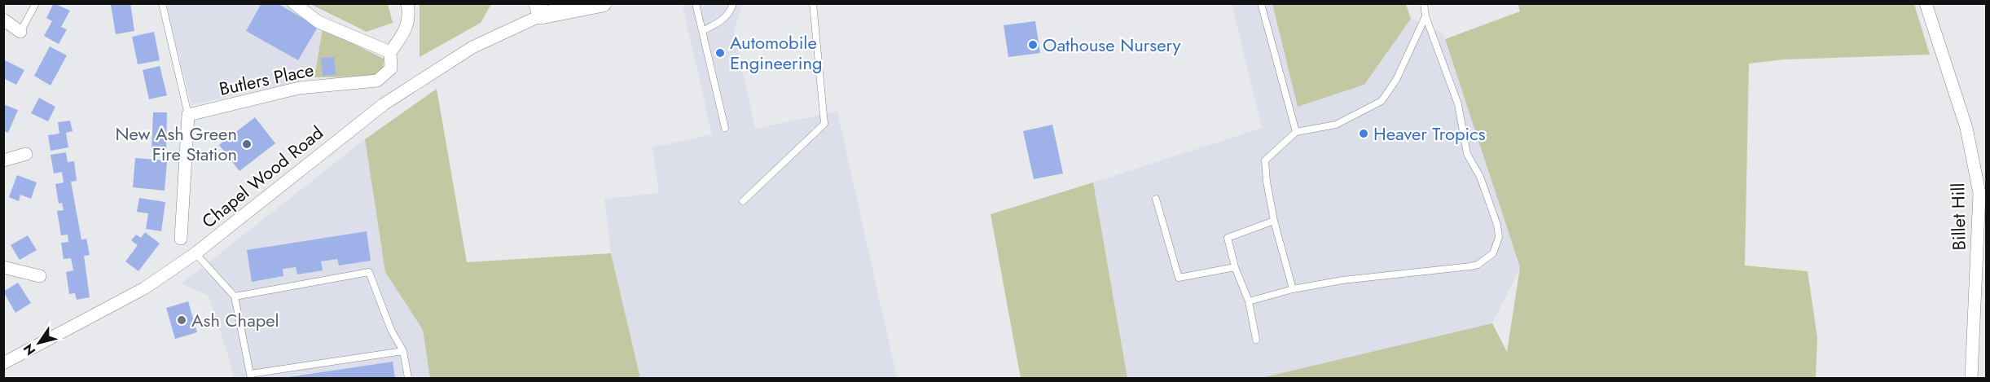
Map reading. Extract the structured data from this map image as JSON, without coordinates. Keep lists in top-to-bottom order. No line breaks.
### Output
{"streets":{"street":["Butlers Place","Chapel Wood Road","Billet Hill"]},"places":["Oathouse Nursery","Automobile Engineering","Heaver Tropics","New Ash Green Fire Station","Ash Chapel"],"north":"bottom left"}
